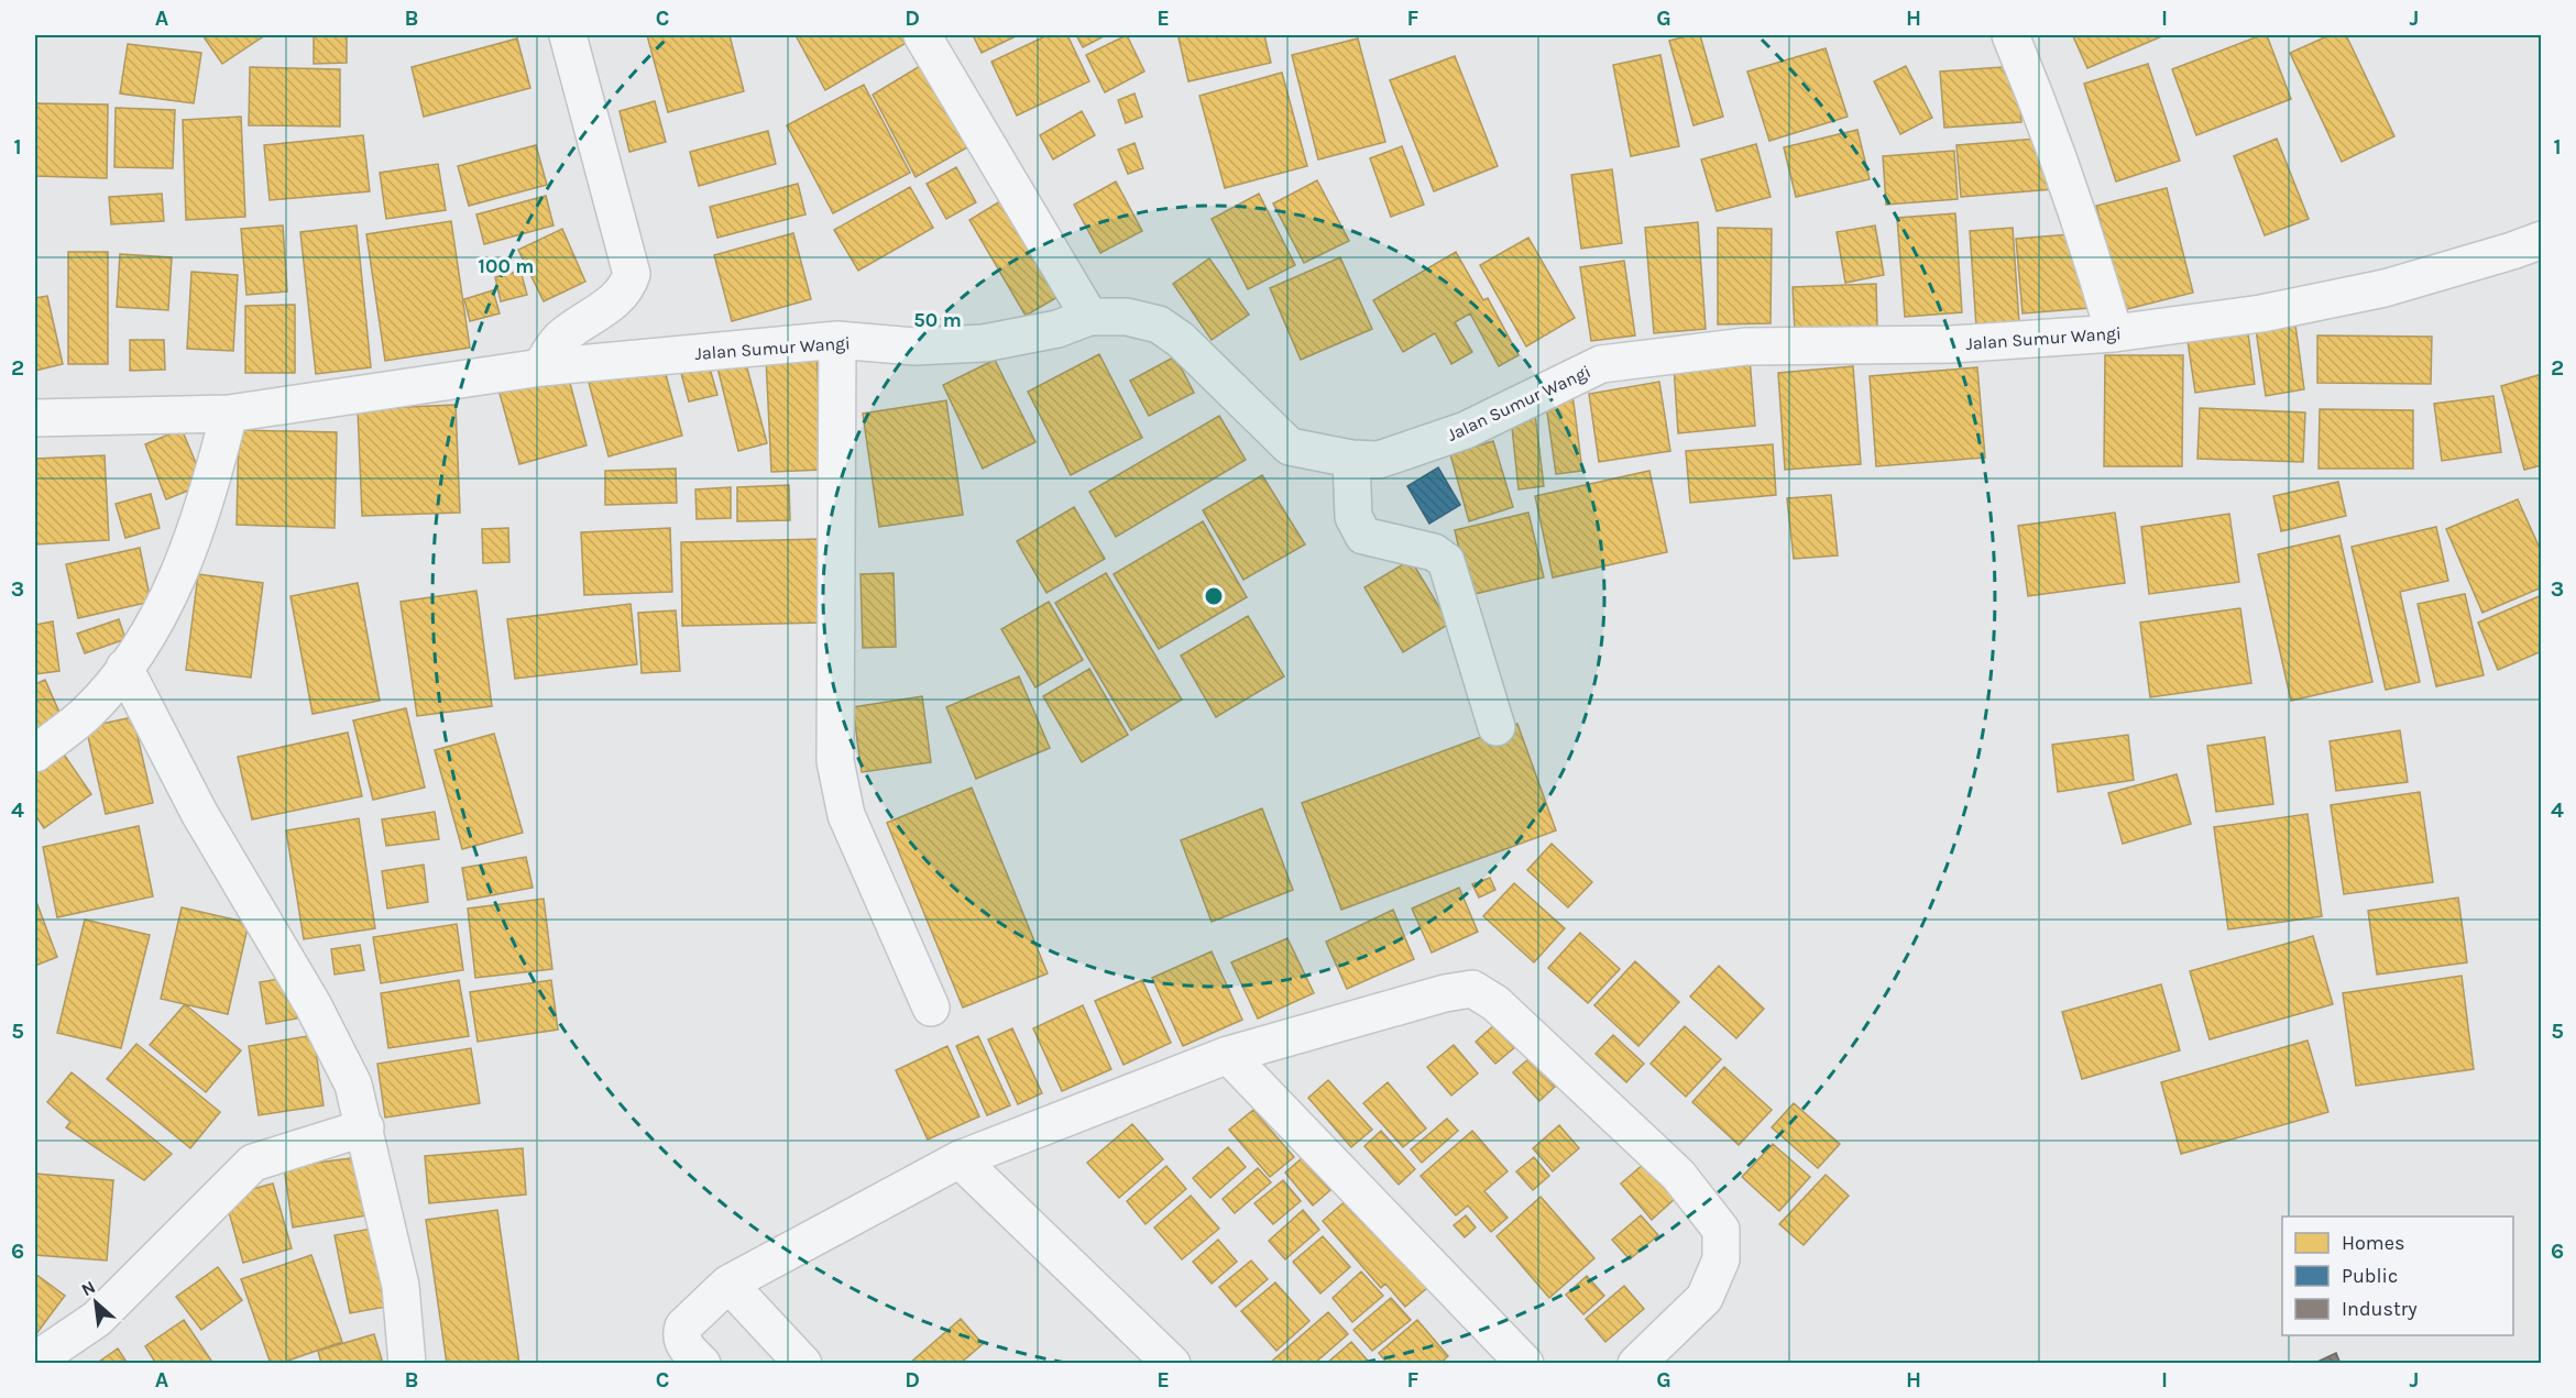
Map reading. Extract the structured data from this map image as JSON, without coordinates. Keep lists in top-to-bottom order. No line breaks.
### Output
{"streets":{"street":["Jalan Sumur Wangi"]},"legend":["Homes","Public","Industry"],"north":"top left","grid":{"columns":["A","B","C","D","E","F","G","H","I","J"],"rows":["1","2","3","4","5","6"]},"rings":["100 m","50 m"]}
